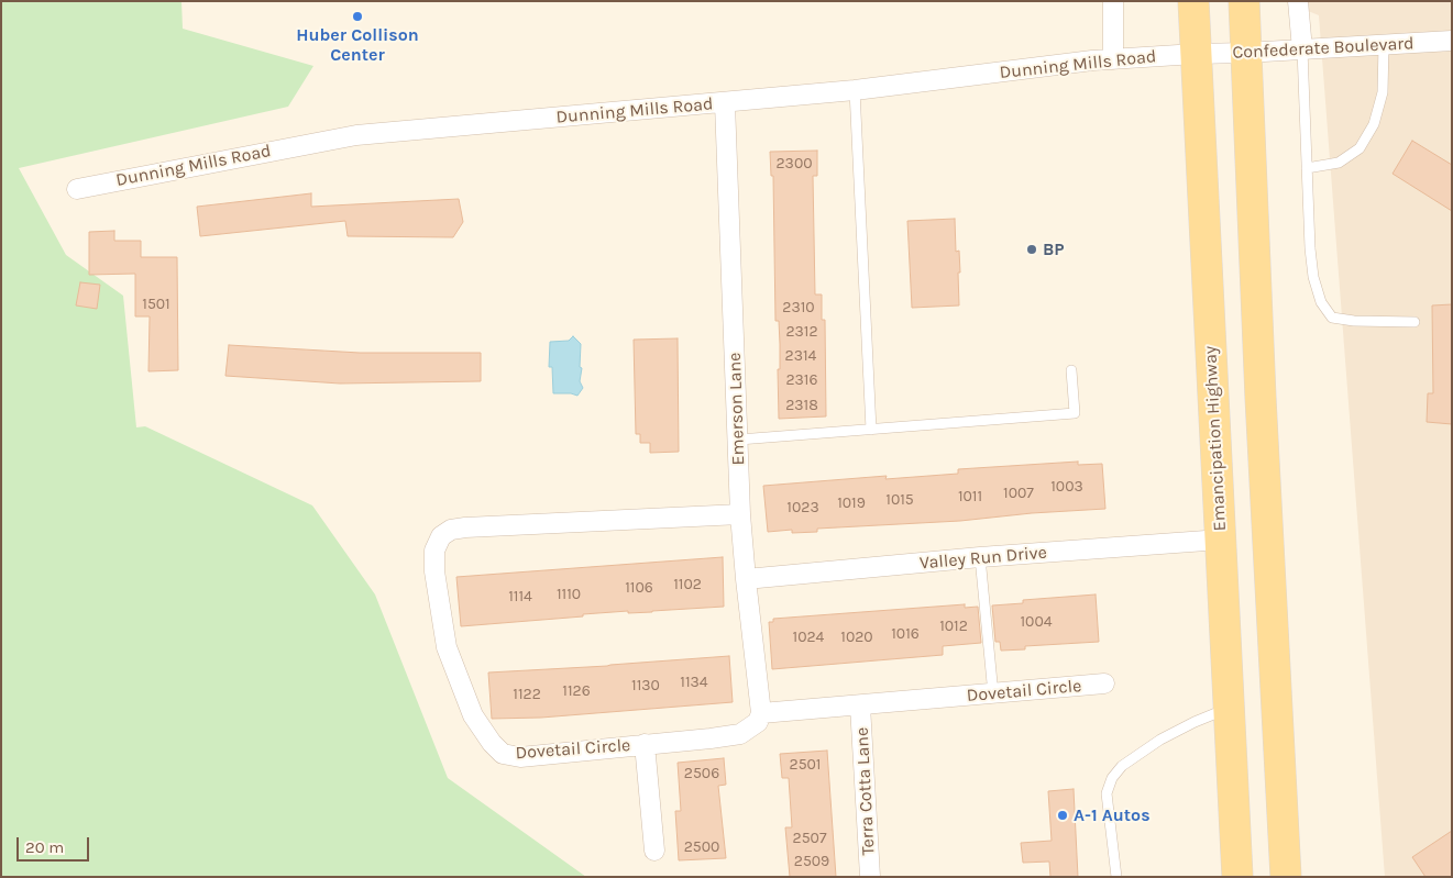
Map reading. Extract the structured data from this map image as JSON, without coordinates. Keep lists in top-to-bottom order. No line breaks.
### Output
{"streets":{"main road":["Emancipation Highway"],"street":["Confederate Boulevard","Dunning Mills Road","Emerson Lane","Valley Run Drive","Dovetail Circle","Terra Cotta Lane"]},"crossings":[["Confederate Boulevard","Dunning Mills Road"],["Confederate Boulevard","Emancipation Highway"],["Dunning Mills Road","Emerson Lane"],["Dunning Mills Road","Emancipation Highway"],["Emerson Lane","Valley Run Drive"],["Emerson Lane","Dovetail Circle"],["Emancipation Highway","Valley Run Drive"],["Dovetail Circle","Terra Cotta Lane"]],"places":["Huber Collison Center","BP","A-1 Autos"],"house_numbers":["2300","1501","2310","2312","2314","2316","2318","1003","1007","1011","1015","1019","1023","1102","1106","1110","1114","1004","1012","1016","1024","1020","1134","1130","1126","1122","2501","2506","2507","2500","2509"],"scale_bar":"20 m"}
